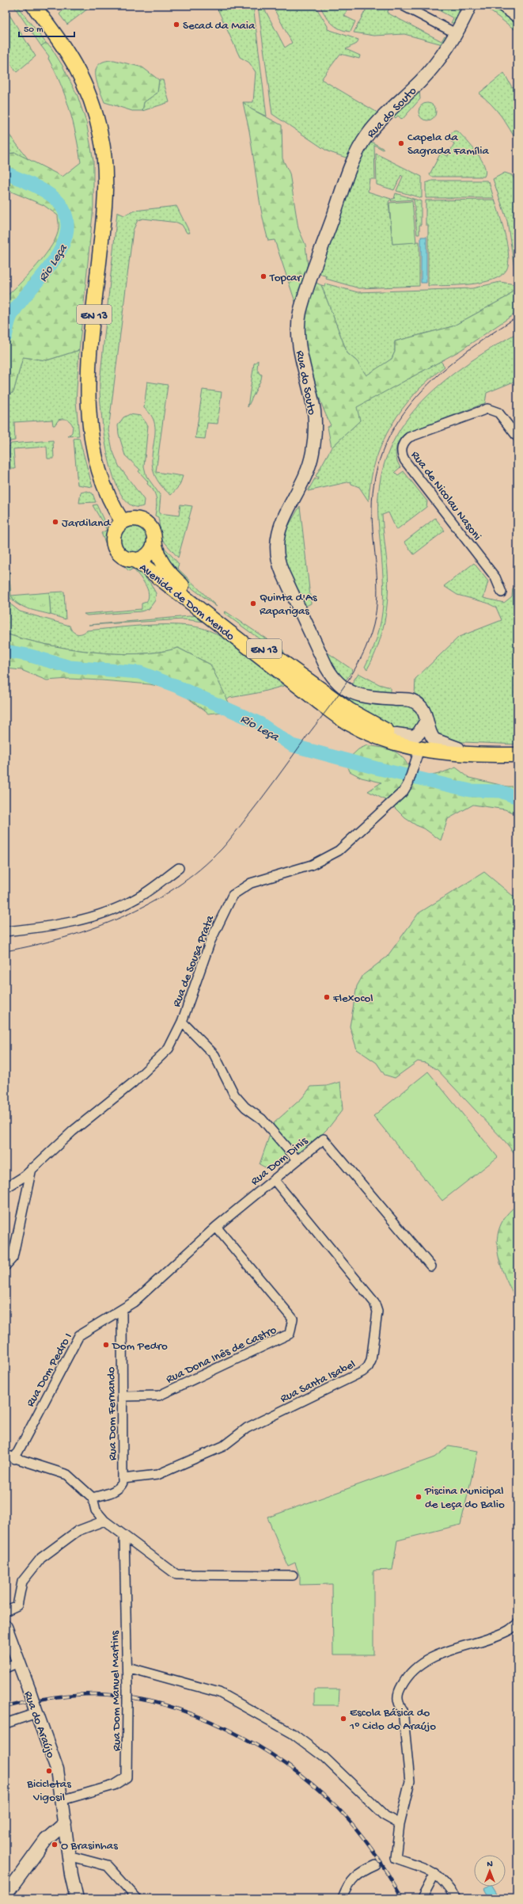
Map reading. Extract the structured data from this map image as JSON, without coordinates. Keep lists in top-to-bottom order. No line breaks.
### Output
{"streets":{"main road":["EN 13","Avenida de Dom Mendo"],"street":["Rua do Souto","Rua de Nicolau Nasoni","Rua de Sousa Prata","Rua Dom Dinis","Rua Dona Inês de Castro","Rua Dom Pedro I","Rua Santa Isabel","Rua Dom Fernando","Rua Dom Manuel Martins","Rua do Araújo"]},"crossings":[["Rua do Souto","EN 13"],["Rua do Souto","Avenida de Dom Mendo"],["EN 13","Avenida de Dom Mendo"],["EN 13","Rua de Sousa Prata"],["Avenida de Dom Mendo","Rua de Sousa Prata"],["Rua Dom Dinis","Rua Dona Inês de Castro"],["Rua Dom Dinis","Rua Dom Pedro I"],["Rua Dom Dinis","Rua Santa Isabel"],["Rua Dom Dinis","Rua Dom Fernando"],["Rua Dona Inês de Castro","Rua Dom Fernando"],["Rua Dom Pedro I","Rua Dom Fernando"],["Rua Santa Isabel","Rua Dom Fernando"],["Rua Dom Manuel Martins","Rua do Araújo"]],"water":["Rio Leça"],"places":["Secad da Maia","Capela da Sagrada Família","Topcar","Jardiland","Quinta d'As Raparigas","Flexocol","Dom Pedro","Piscina Municipal de Leça do Balio","Escola Básica do 1º Ciclo do Araújo","Bicicletas Vigosil","O Brasinhas"],"scale_bar":"50 m","north":"top"}
